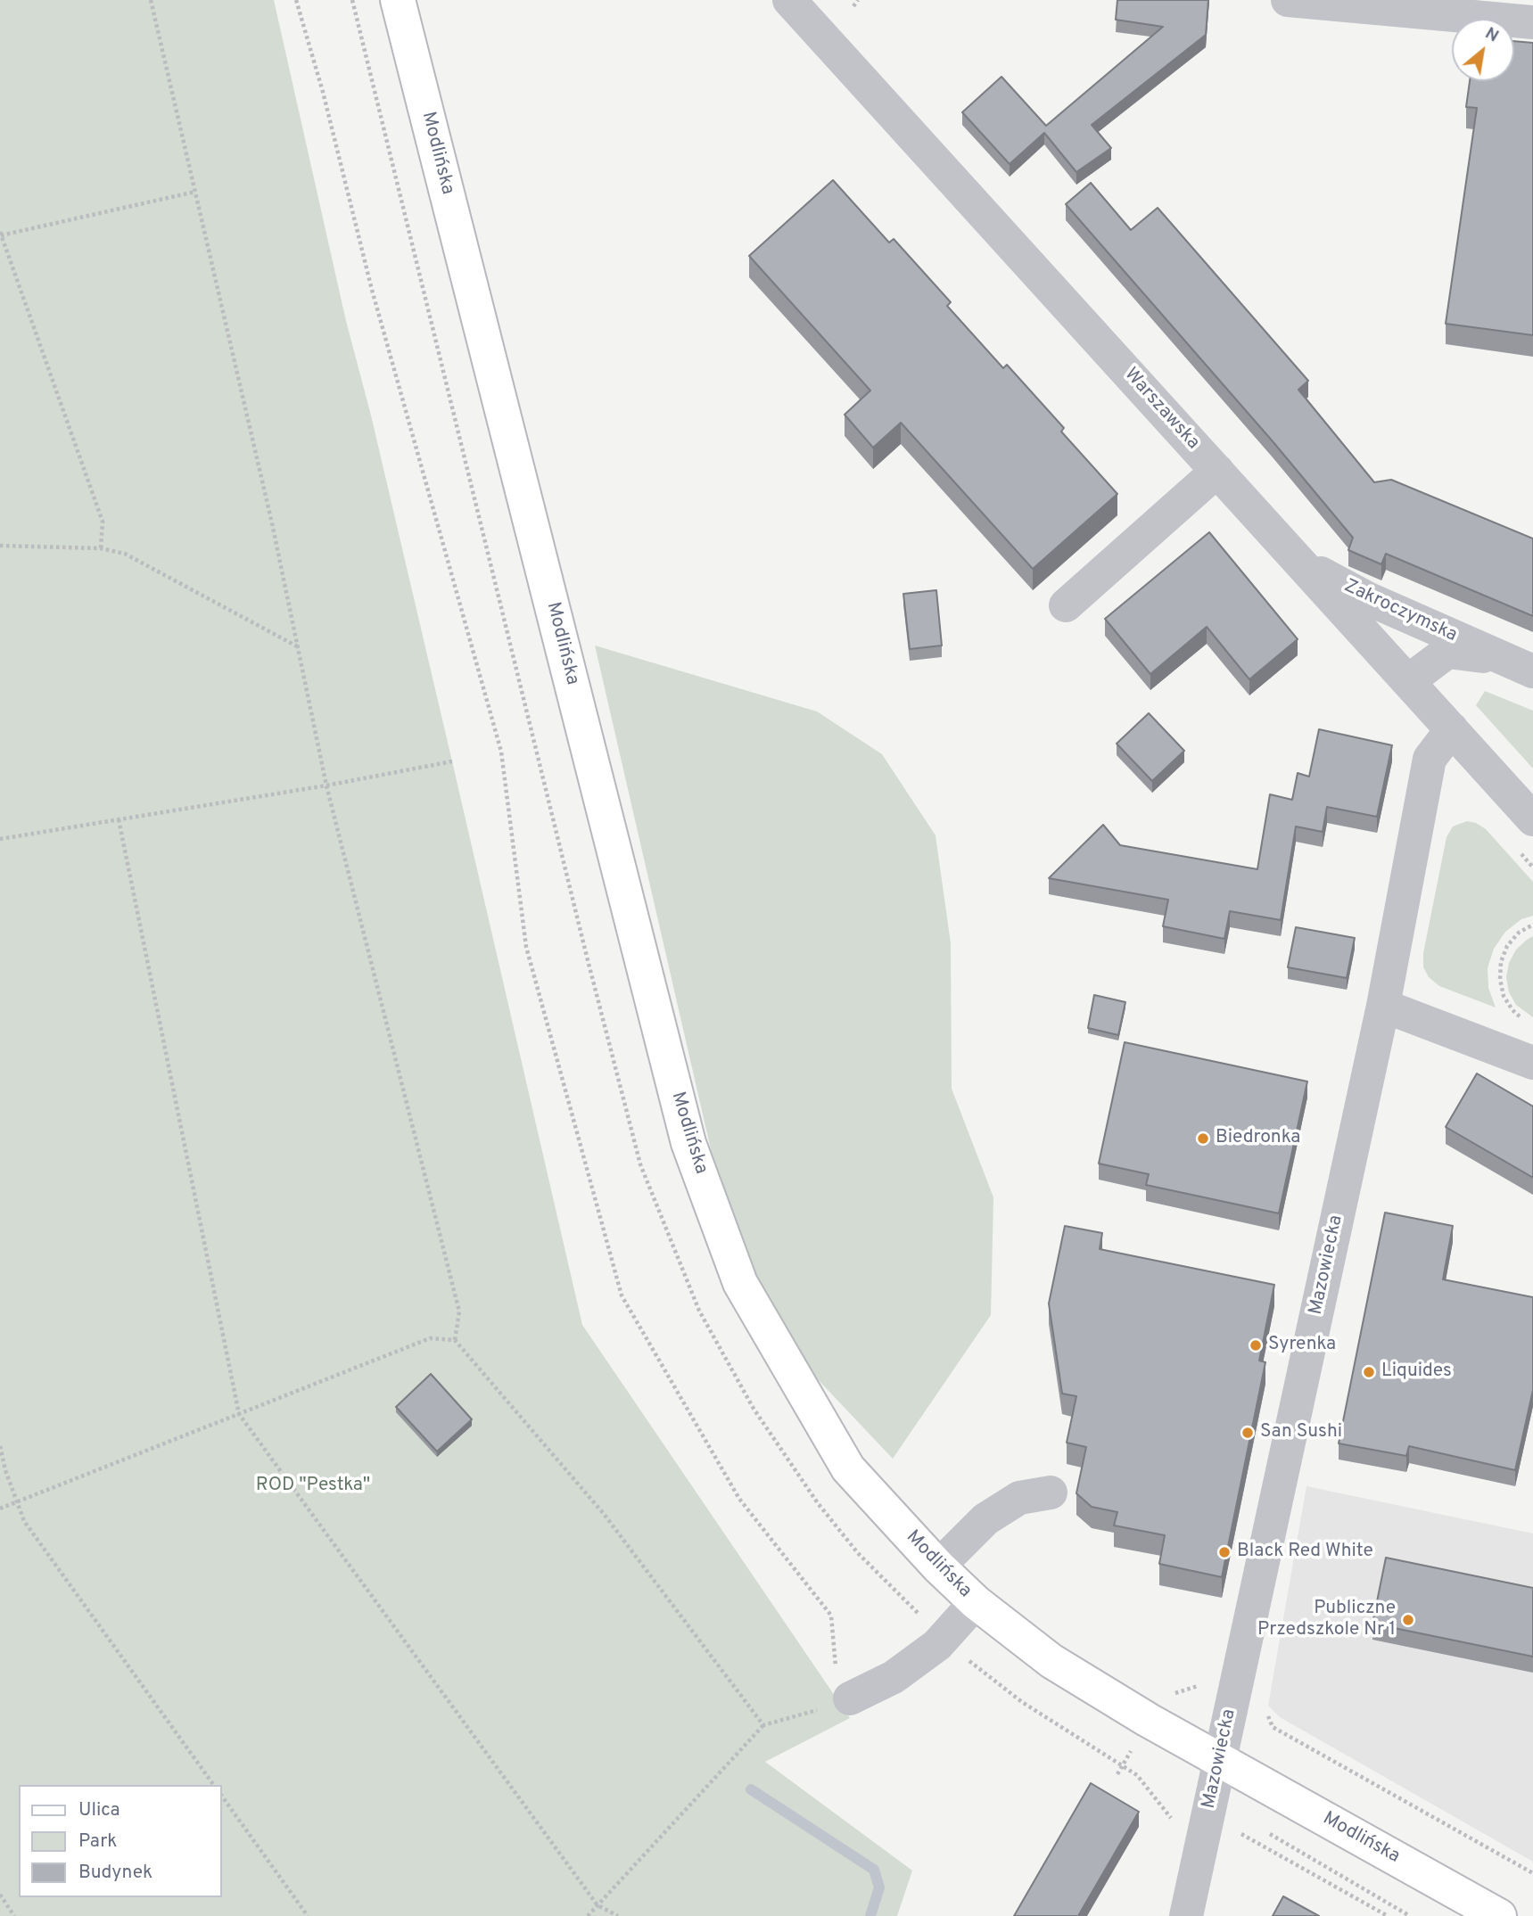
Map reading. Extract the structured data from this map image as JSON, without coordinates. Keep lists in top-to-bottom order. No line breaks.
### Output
{"streets":{"main road":["Modlińska"],"street":["Warszawska","Zakroczymska","Mazowiecka"]},"crossings":[["Modlińska","Mazowiecka"],["Warszawska","Zakroczymska"],["Warszawska","Mazowiecka"]],"parks":["ROD \"Pestka\""],"places":["Biedronka","Syrenka","Liquides","San Sushi","Black Red White","Publiczne Przedszkole Nr 1"],"legend":["Ulica","Park","Budynek"],"north":"top right"}
